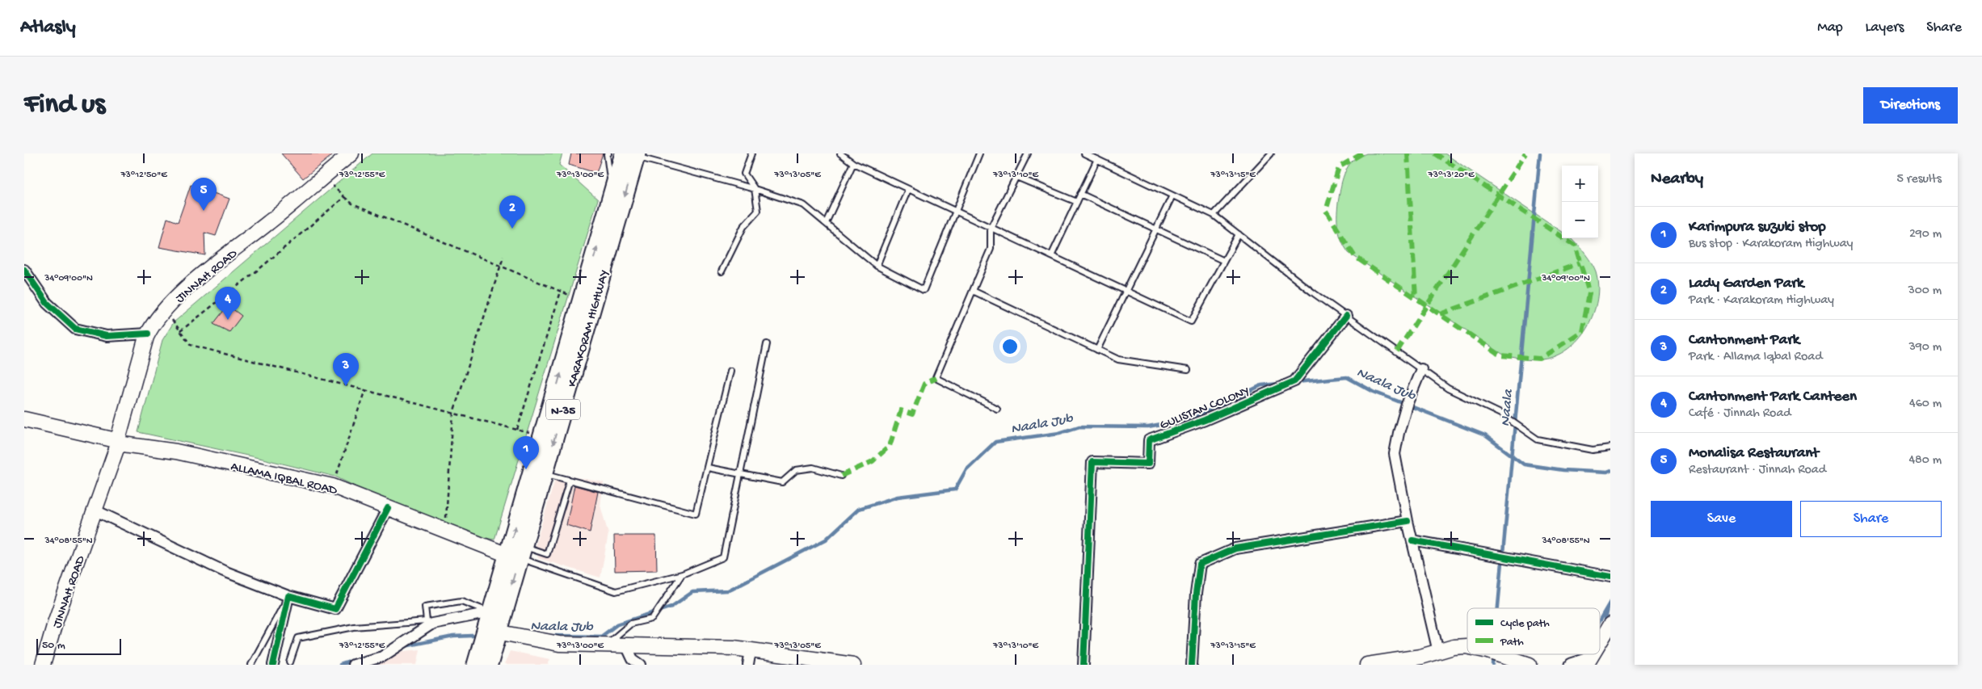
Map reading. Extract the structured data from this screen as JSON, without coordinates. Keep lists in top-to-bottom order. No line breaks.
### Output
{"streets":{"highway":["KARAKORAM HIGHWAY","N-35"],"main road":["JINNAH ROAD","ALLAMA IQBAL ROAD"],"street":["GULISTAN COLONY"]},"crossings":[["JINNAH ROAD","ALLAMA IQBAL ROAD"],["KARAKORAM HIGHWAY","ALLAMA IQBAL ROAD"]],"water":["Naala Jub","Naala"],"legend":["Cycle path","Path"],"scale_bar":"50 m","page":{"header":"Atlasly","nav":["Map","Layers","Share"],"buttons":["Directions",["Save","Share"]],"title":"Find us","heading":["Nearby","5 results"],"map_buttons":["+","−"],"pins":["5","2","4","3","1"],"list":[{"mark":"1","name":"Karimpura suzuki stop","note":"Bus stop · Karakoram Highway","value":"290 m"},{"mark":"2","name":"Lady Garden Park","note":"Park · Karakoram Highway","value":"300 m"},{"mark":"3","name":"Cantonment Park","note":"Park · Allama Iqbal Road","value":"390 m"},{"mark":"4","name":"Cantonment Park Canteen","note":"Café · Jinnah Road","value":"460 m"},{"mark":"5","name":"Monalisa Restaurant","note":"Restaurant · Jinnah Road","value":"480 m"}],"scale":"50 m"},"coordinates":["73°12'50\"E","73°12'55\"E","73°13'00\"E","73°13'05\"E","73°13'10\"E","73°13'15\"E","73°13'20\"E","34°09'00\"N","34°08'55\"N"]}
